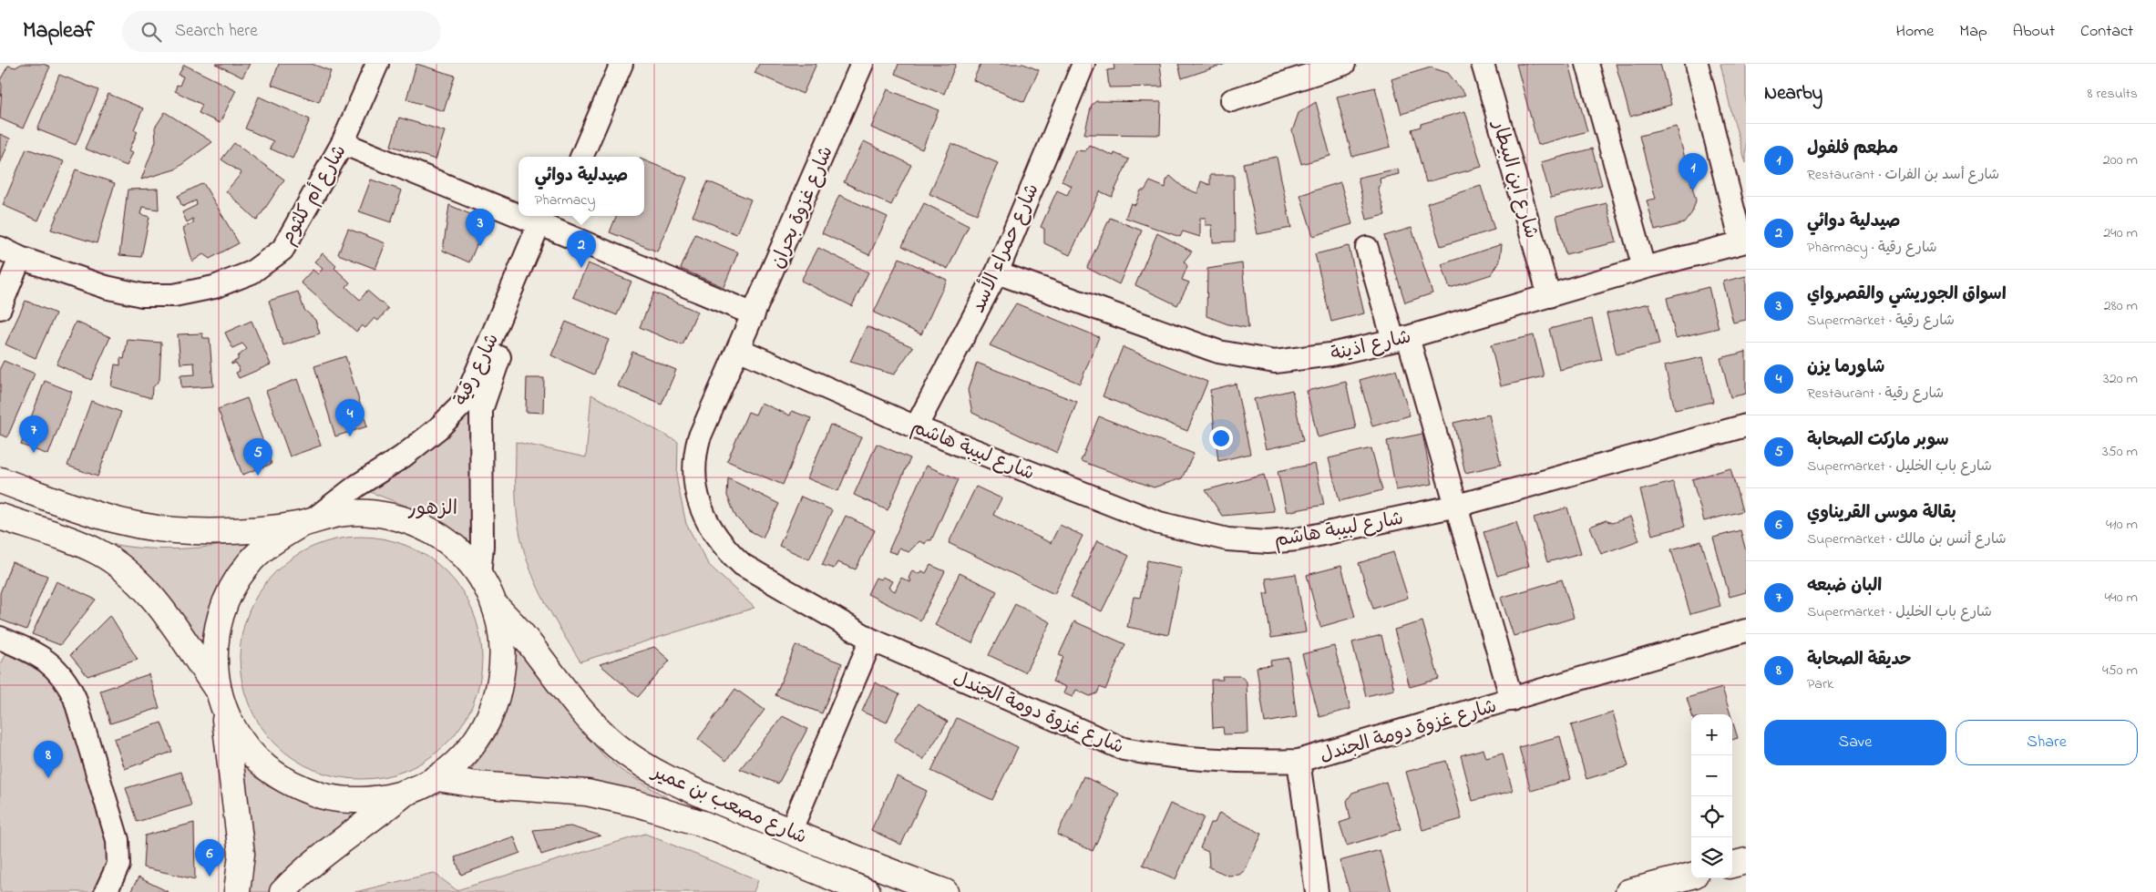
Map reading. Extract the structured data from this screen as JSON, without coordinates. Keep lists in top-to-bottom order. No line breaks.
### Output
{"streets":{"main road":["شارع مصعب بن عمير"],"street":["شارع ابن البيطار","شارع أم كلثوم","شارع غزوة بحران","شارع حمراء الأسد","شارع اذينة","شارع رقية","شارع لبيبة هاشم","شارع غزوة دومة الجندل"]},"crossings":[["شارع ابن البيطار","شارع اذينة"],["شارع غزوة بحران","شارع لبيبة هاشم"],["شارع غزوة بحران","شارع غزوة دومة الجندل"],["شارع حمراء الأسد","شارع اذينة"],["شارع حمراء الأسد","شارع لبيبة هاشم"],["شارع لبيبة هاشم","شارع غزوة دومة الجندل"]],"districts":["الزهور"],"page":{"header":"Mapleaf","search":"Search here","nav":["Home","Map","About","Contact"],"heading":["Nearby","8 results"],"list":[{"mark":"1","name":"مطعم فلفول","note":"Restaurant · شارع أسد بن الفرات","value":"200 m"},{"mark":"2","name":"صيدلية دوائي","note":"Pharmacy · شارع رقية","value":"240 m"},{"mark":"3","name":"اسواق الجوريشي والقصرواي","note":"Supermarket · شارع رقية","value":"280 m"},{"mark":"4","name":"شاورما يزن","note":"Restaurant · شارع رقية","value":"320 m"},{"mark":"5","name":"سوبر ماركت الصحابة","note":"Supermarket · شارع باب الخليل","value":"350 m"},{"mark":"6","name":"بقالة موسى القريناوي","note":"Supermarket · شارع أنس بن مالك","value":"410 m"},{"mark":"7","name":"البان ضبعه","note":"Supermarket · شارع باب الخليل","value":"440 m"},{"mark":"8","name":"حديقة الصحابة","note":"Park","value":"450 m"}],"pins":["1","3","2","4","7","5","8","6"],"popup":["صيدلية دوائي","Pharmacy"],"buttons":["Save","Share"],"map_buttons":["+","−"]}}
